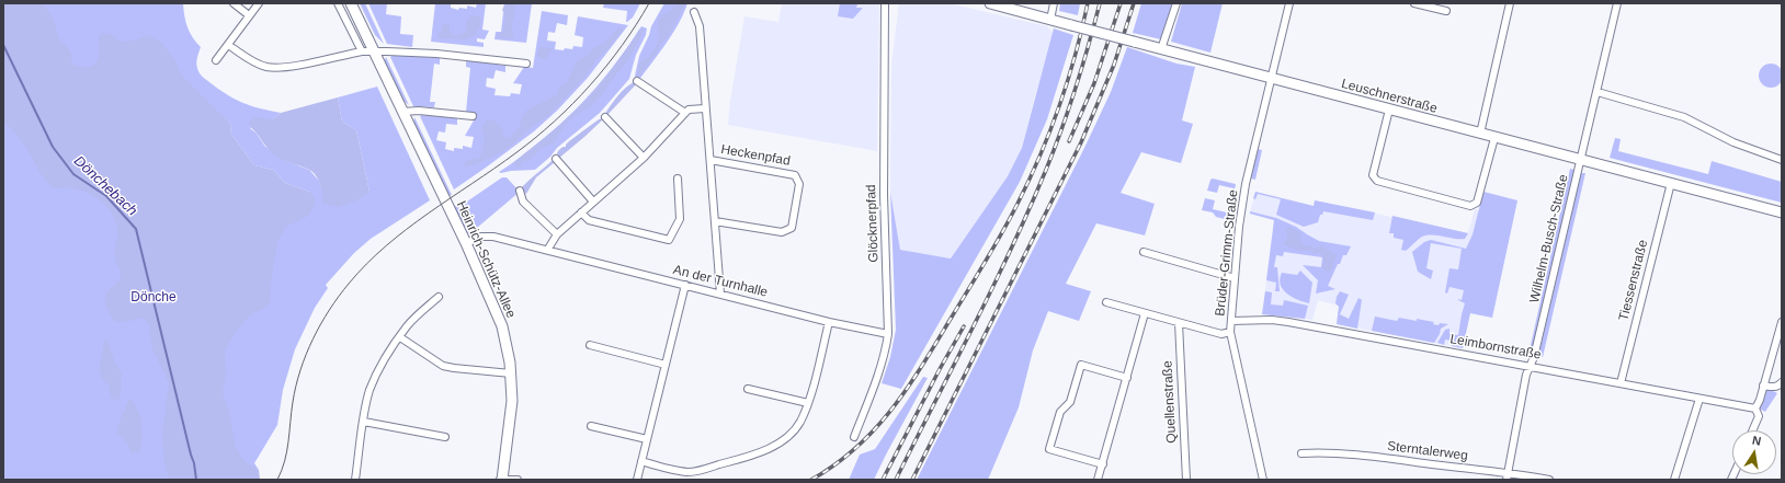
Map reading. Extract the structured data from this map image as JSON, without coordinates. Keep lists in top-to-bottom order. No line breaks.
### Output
{"streets":{"main road":["Leuschnerstraße","Heinrich-Schütz-Allee"],"street":["Heckenpfad","Glöcknerpfad","Wilhelm-Busch-Straße","Brüder-Grimm-Straße","Tiessenstraße","An der Turnhalle","Leimbornstraße","Quellenstraße","Sterntalerweg"]},"crossings":[["Leuschnerstraße","Wilhelm-Busch-Straße"],["Leuschnerstraße","Brüder-Grimm-Straße"],["Leuschnerstraße","Tiessenstraße"],["Heckenpfad","An der Turnhalle"],["Glöcknerpfad","An der Turnhalle"],["Wilhelm-Busch-Straße","Leimbornstraße"],["Wilhelm-Busch-Straße","Sterntalerweg"],["Brüder-Grimm-Straße","Leimbornstraße"],["Heinrich-Schütz-Allee","An der Turnhalle"],["Tiessenstraße","Leimbornstraße"]],"water":["Dönchebach"],"parks":["Dönche"],"north":"top"}
